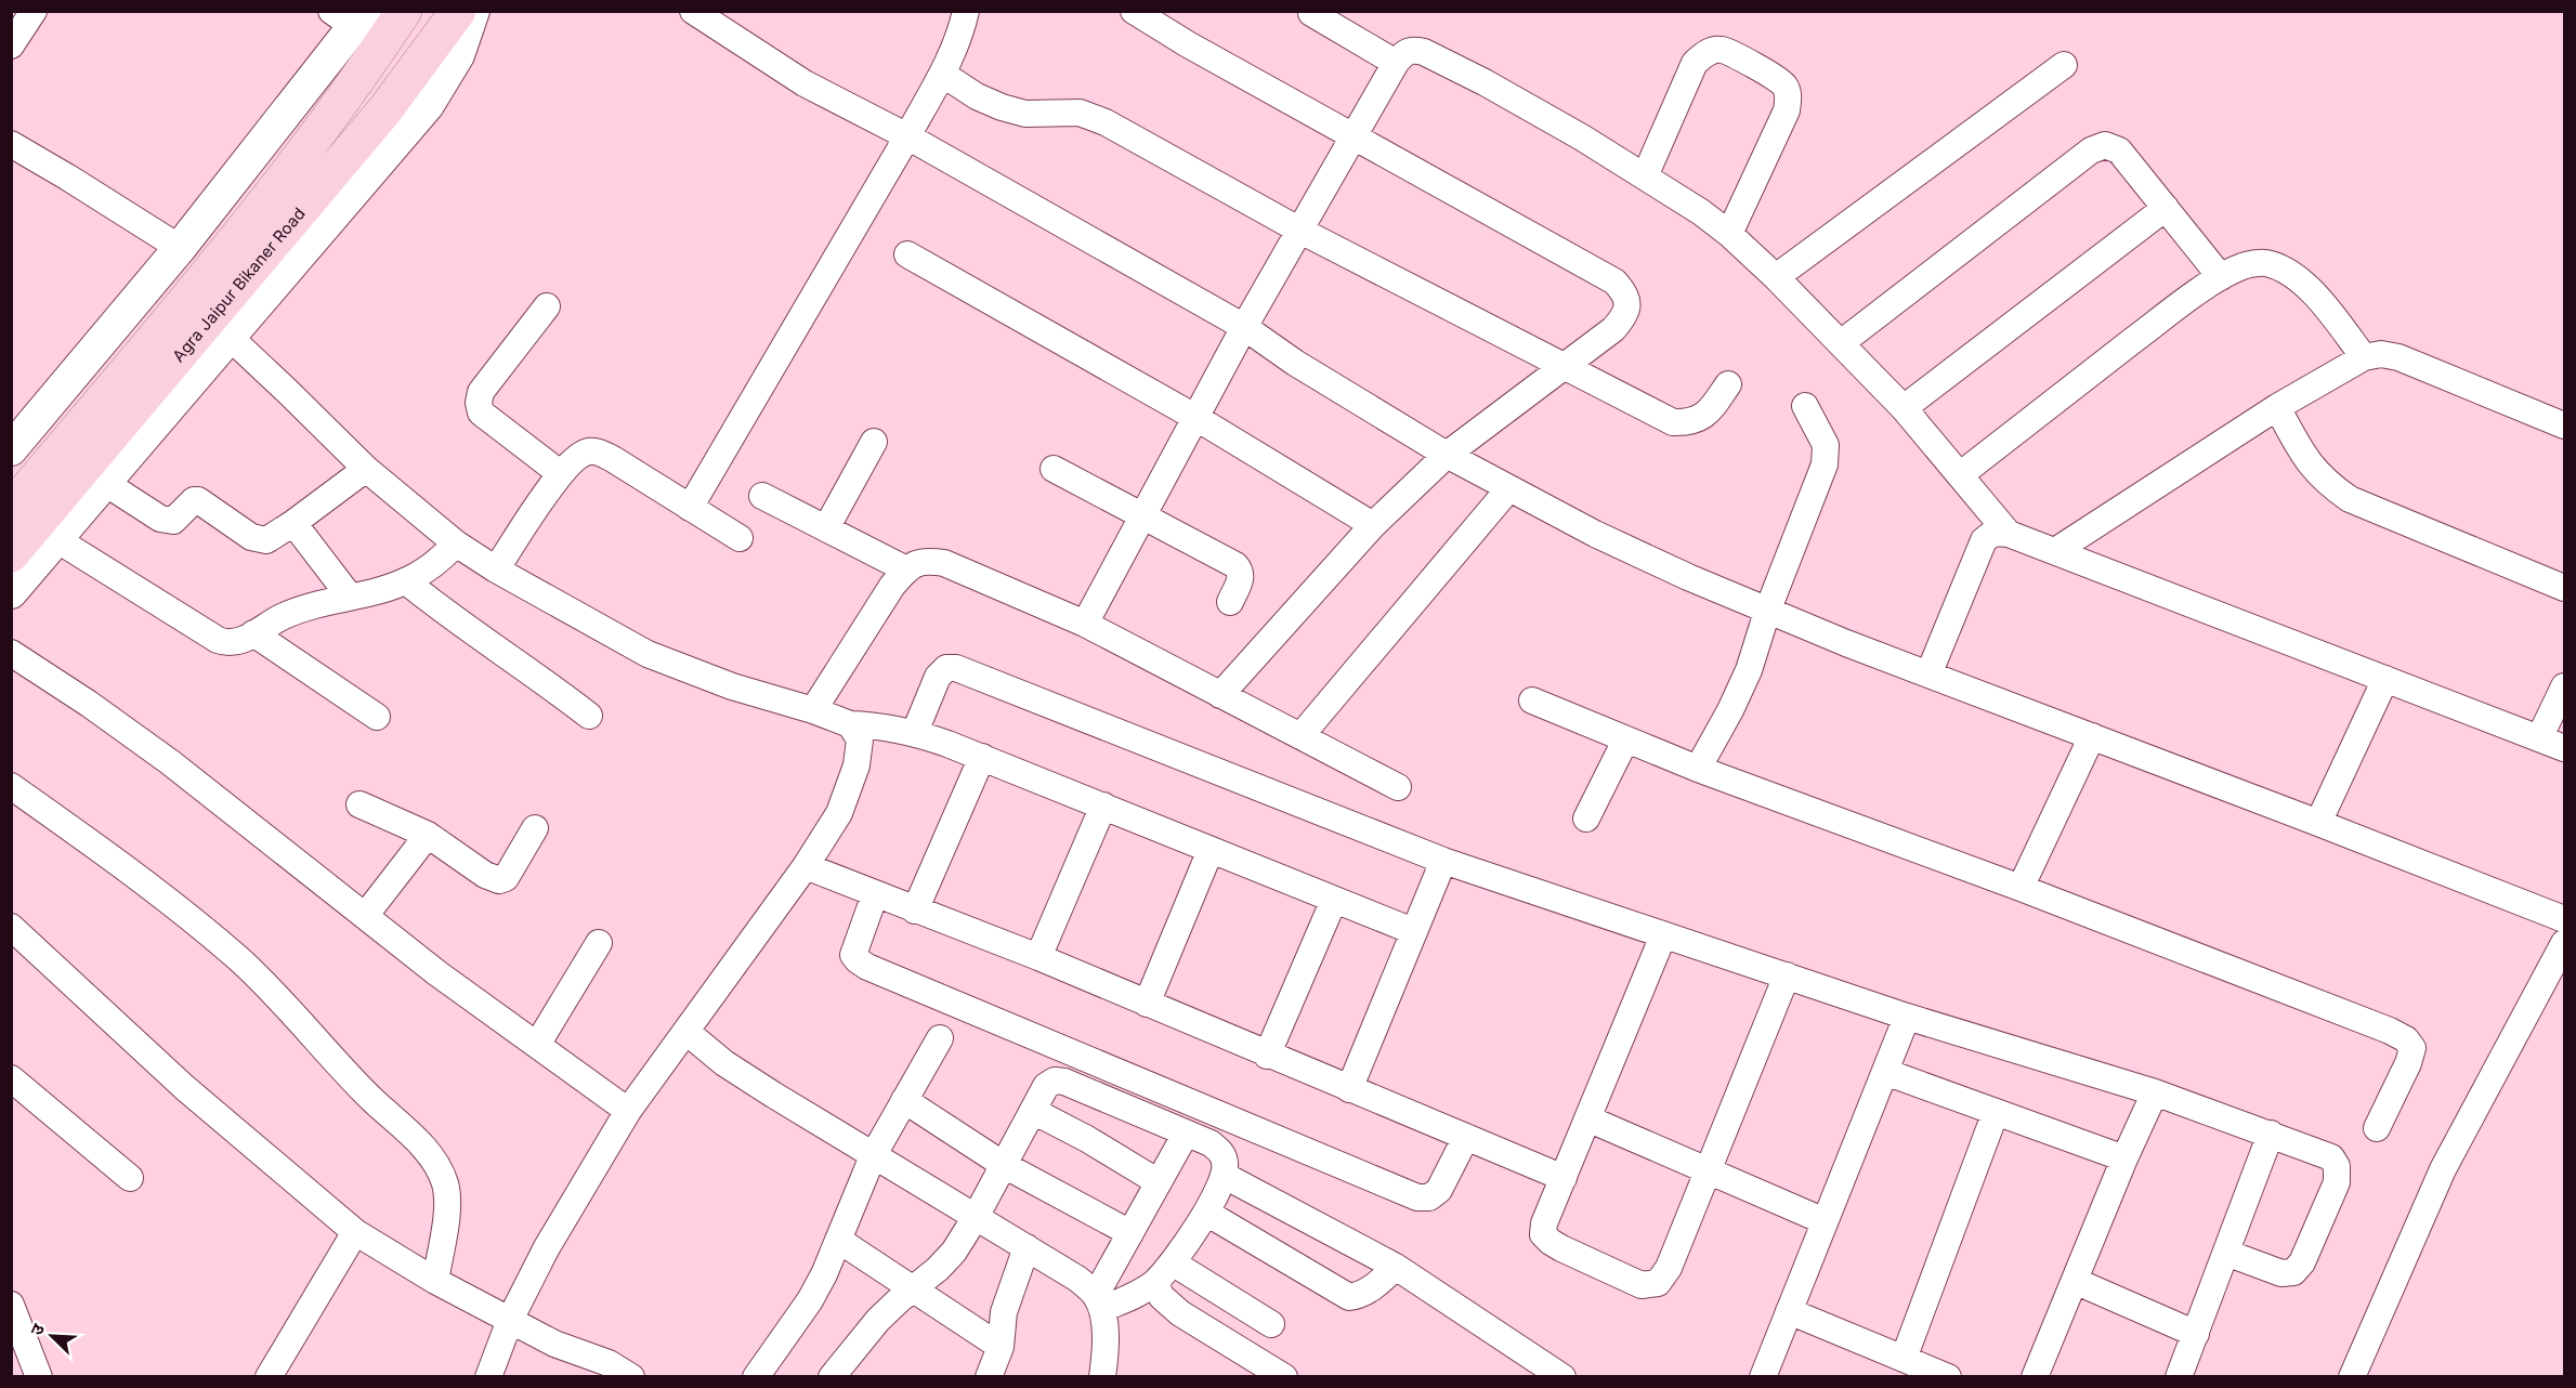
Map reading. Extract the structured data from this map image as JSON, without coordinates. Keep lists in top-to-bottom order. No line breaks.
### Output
{"streets":{"highway":["Agra Jaipur Bikaner Road"]},"north":"top left"}
